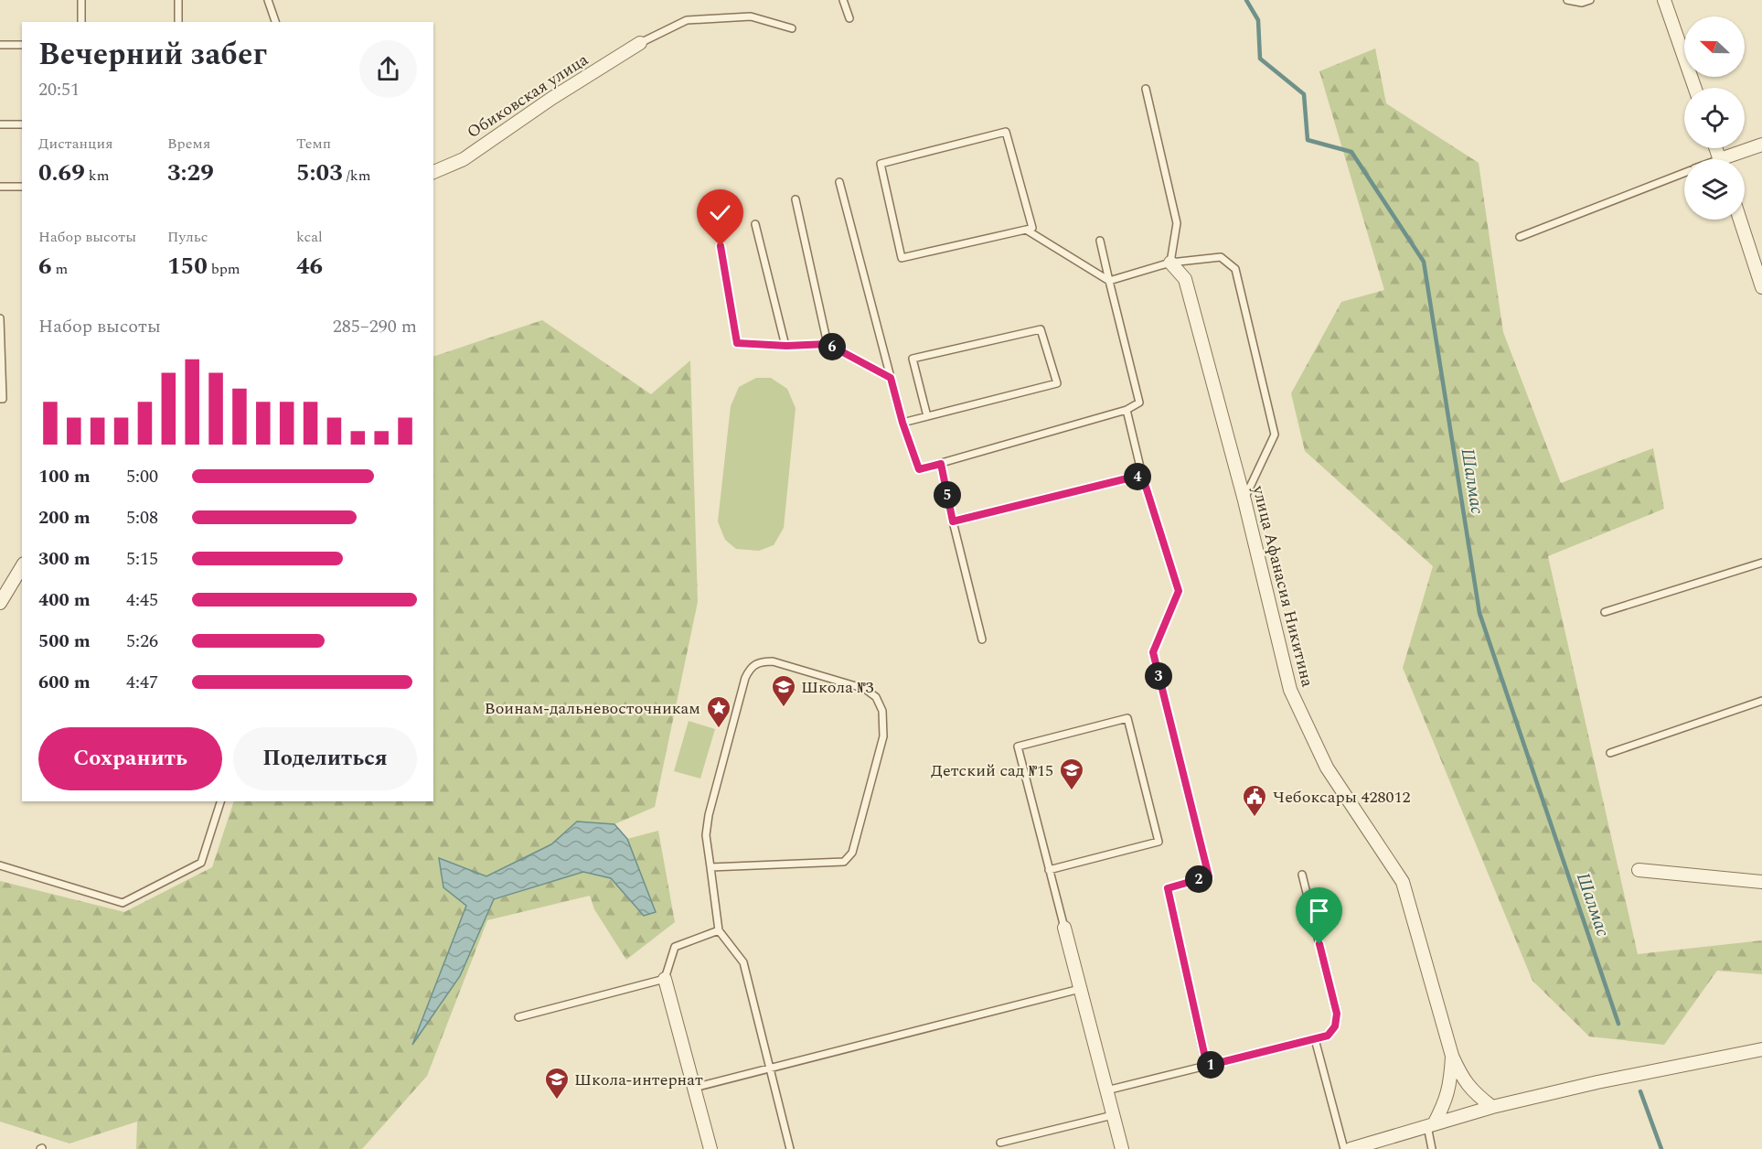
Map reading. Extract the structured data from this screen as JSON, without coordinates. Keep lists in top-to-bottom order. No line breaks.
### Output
{"streets":{"street":["Обиковская улица","улица Афанасия Никитина"]},"water":["Шалмас"],"places":{"school or university":["Школа №3","Детский сад №15","Школа-интернат"],"place":["Воинам-дальневосточникам"],"public building":["Чебоксары 428012"]},"north":"left","page":{"heading":["Вечерний забег","20:51"],"stats":[["Дистанция","0.69 km"],["Время","3:29"],["Темп","5:03 /km"],["Набор высоты","6 m"],["Пульс","150 bpm"],["kcal","46"]],"chart":["Набор высоты","285–290 m"],"pins":["6","4","5","3","2","1"],"list":[{"name":"100 m","note":"5:00"},{"name":"200 m","note":"5:08"},{"name":"300 m","note":"5:15"},{"name":"400 m","note":"4:45"},{"name":"500 m","note":"5:26"},{"name":"600 m","note":"4:47"}],"buttons":["Сохранить","Поделиться"]}}
